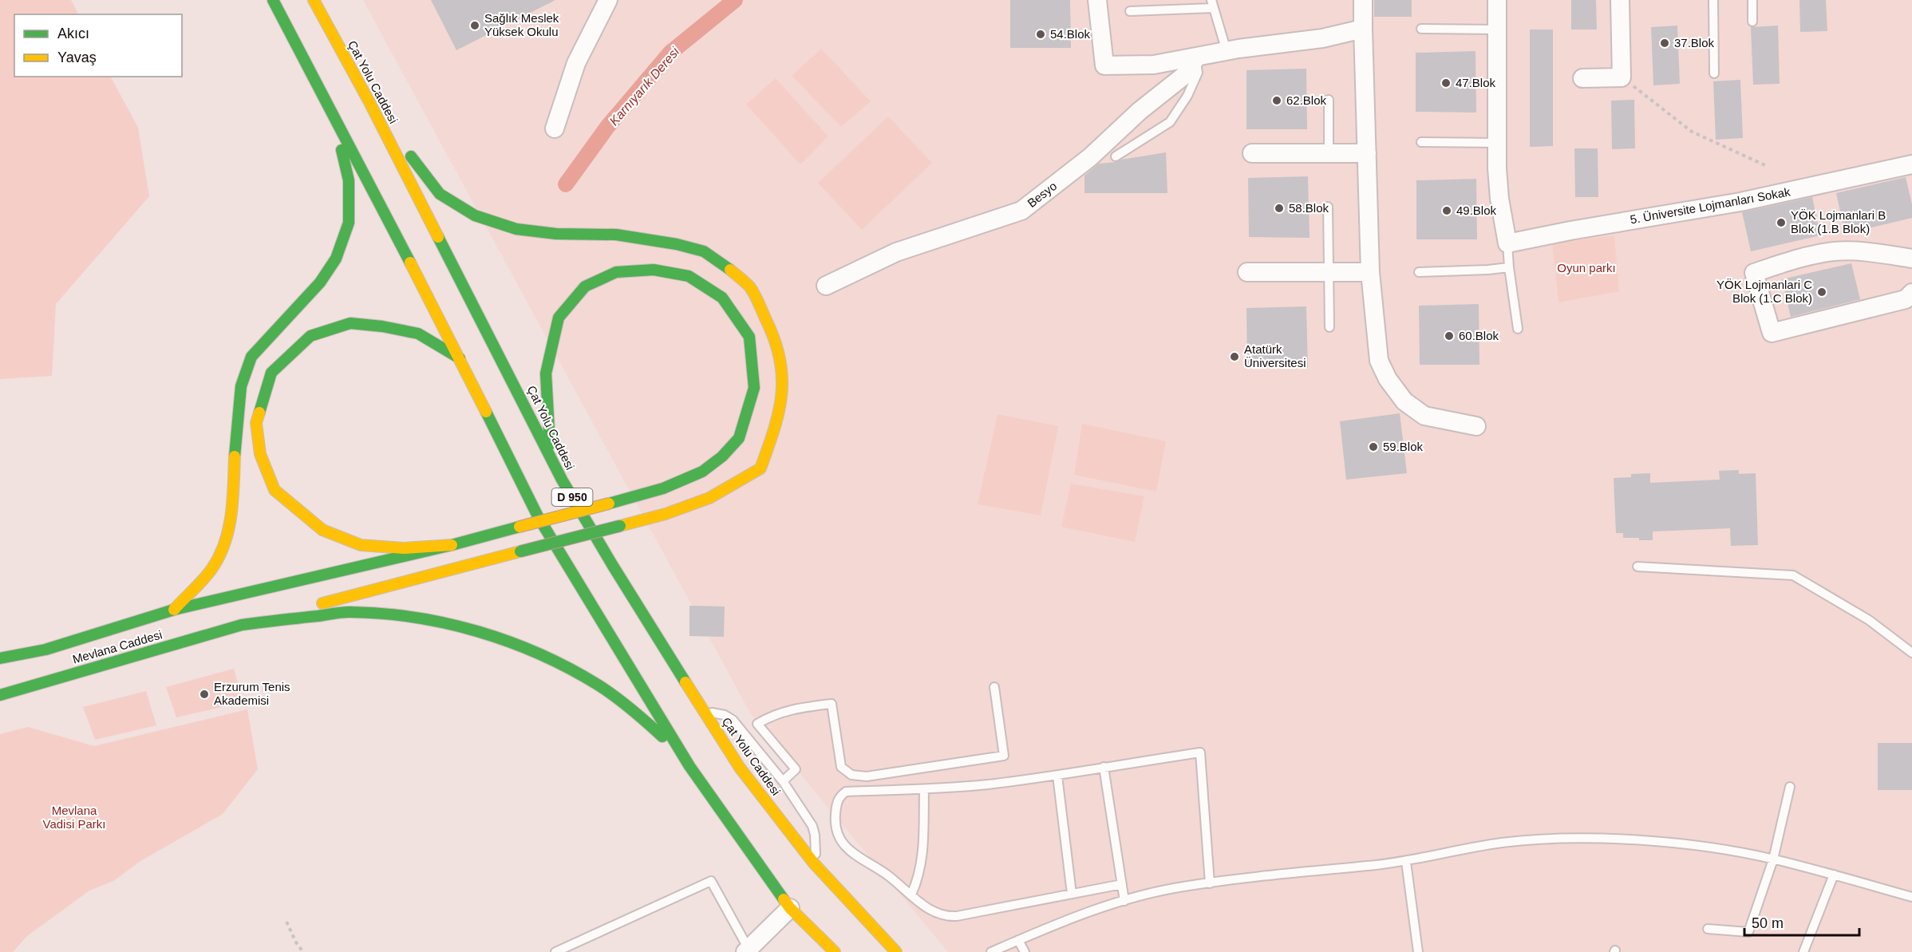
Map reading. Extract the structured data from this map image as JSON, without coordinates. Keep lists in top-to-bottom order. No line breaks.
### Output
{"streets":{"main road":["Çat Yolu Caddesi","D 950","Mevlana Caddesi"],"street":["Besyo","5. Üniversite Lojmanları Sokak"]},"water":["Karnıyarık Deresi"],"parks":["Oyun parkı","Mevlana Vadisi Parkı"],"places":["Sağlık Meslek Yüksek Okulu","54.Blok","37.Blok","47.Blok","62.Blok","58.Blok","49.Blok","YÖK Lojmanlari B Blok (1.B Blok)","YÖK Lojmanlari C Blok (1.C Blok)","60.Blok","Atatürk Üniversitesi","59.Blok","Erzurum Tenis Akademisi"],"legend":["Akıcı","Yavaş"],"scale_bar":"50 m"}
